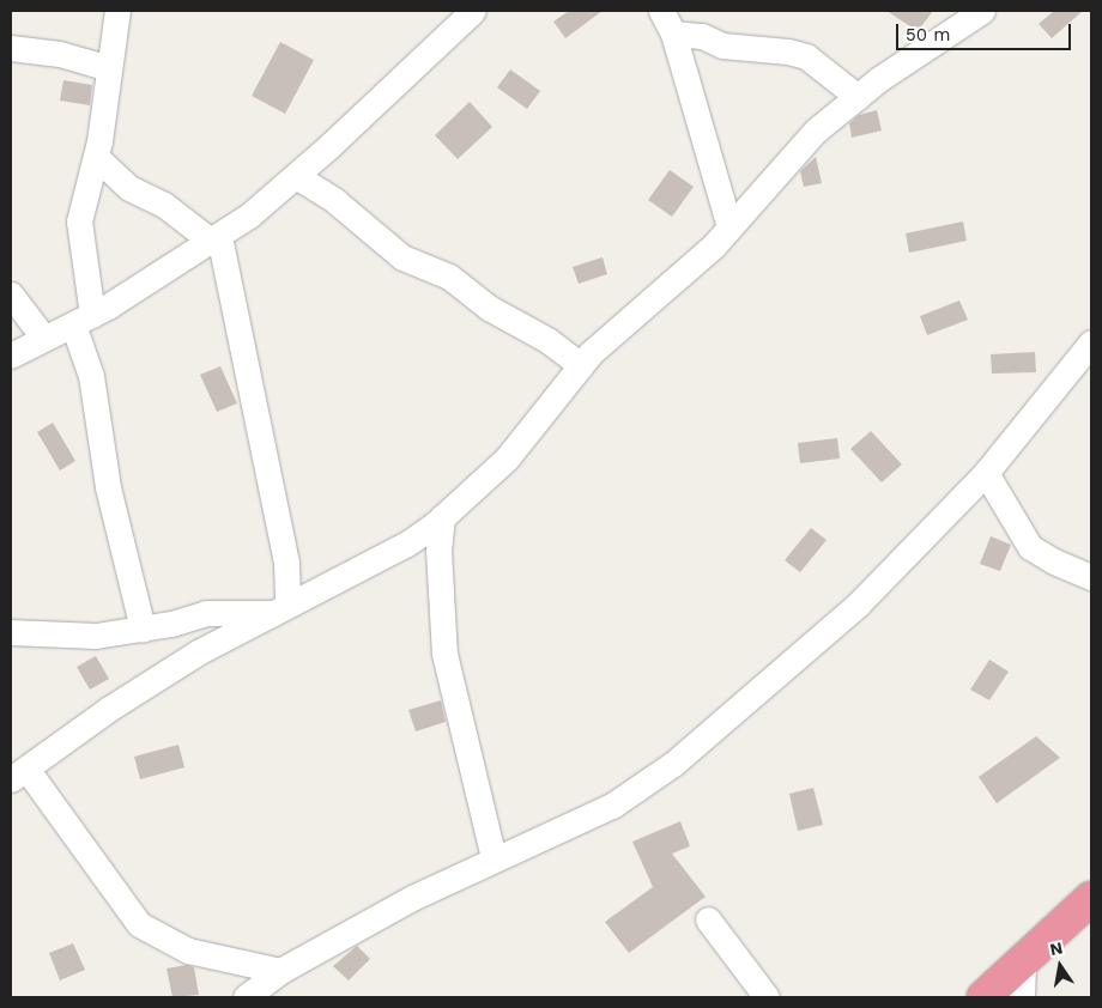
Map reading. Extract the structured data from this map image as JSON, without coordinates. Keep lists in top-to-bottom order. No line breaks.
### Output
{"scale_bar":"50 m","north":"top"}
